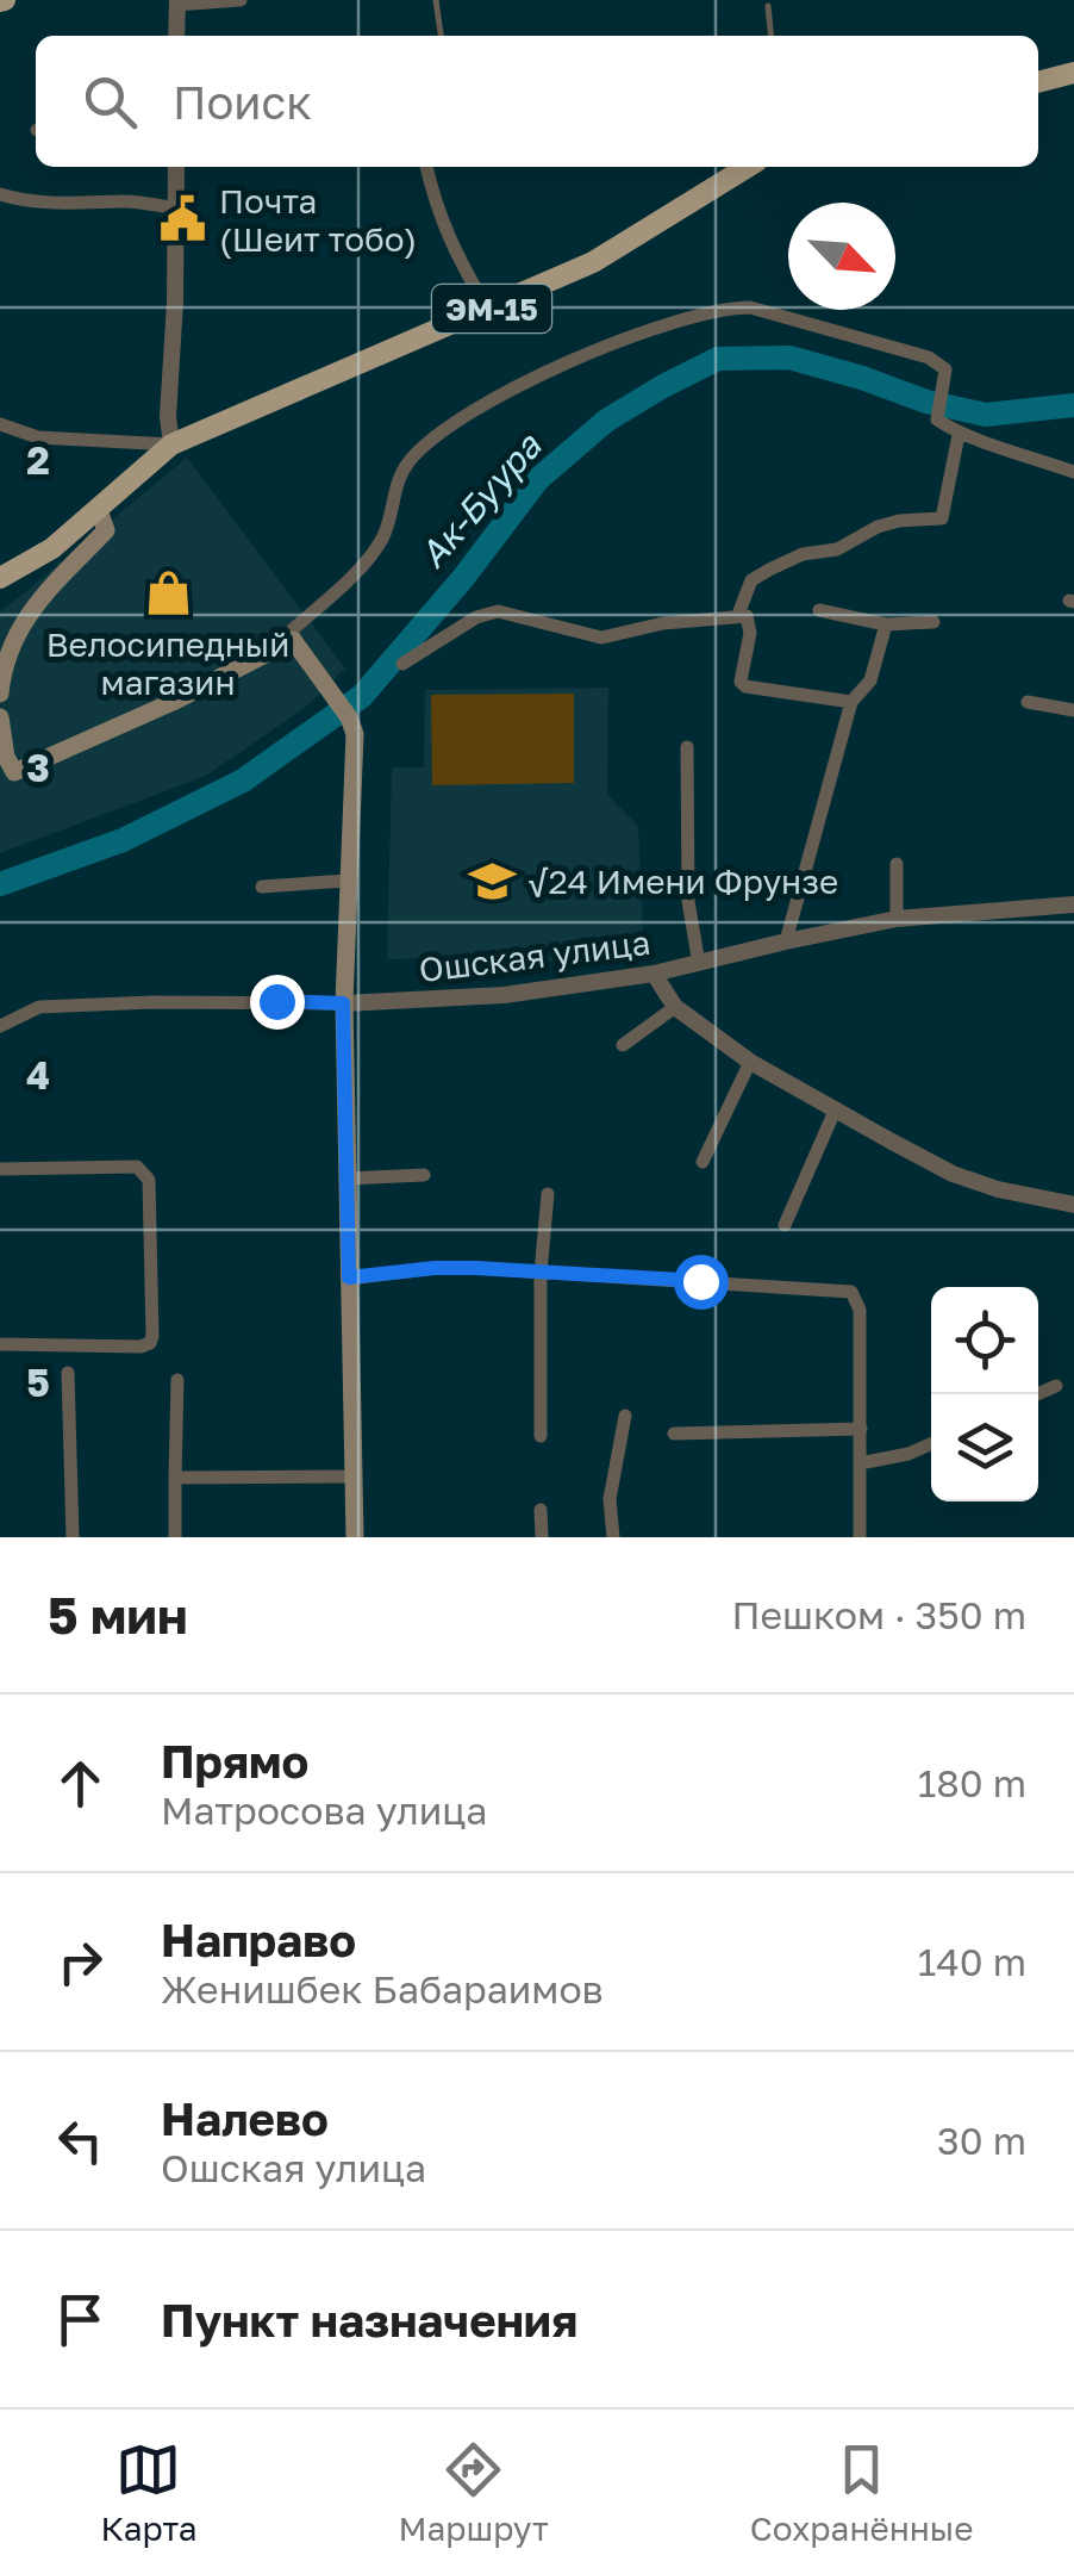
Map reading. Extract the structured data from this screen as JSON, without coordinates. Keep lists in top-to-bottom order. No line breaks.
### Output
{"streets":{"main road":["ЭМ-15"],"street":["Ошская улица"]},"water":["Ак-Буура"],"places":{"public building":["Почта (Шеит тобо)"],"shop":["Велосипедный магазин"],"school or university":["√24 Имени Фрунзе"]},"north":"bottom right","page":{"search":"Поиск","heading":["5 мин","Пешком · 350 m"],"list":[["Прямо","Матросова улица","180 m"],["Направо","Женишбек Бабараимов","140 m"],["Налево","Ошская улица","30 m"],"Пункт назначения"],"nav":["Карта","Маршрут","Сохранённые"]},"grid":{"rows":["2","3","4","5"]}}
